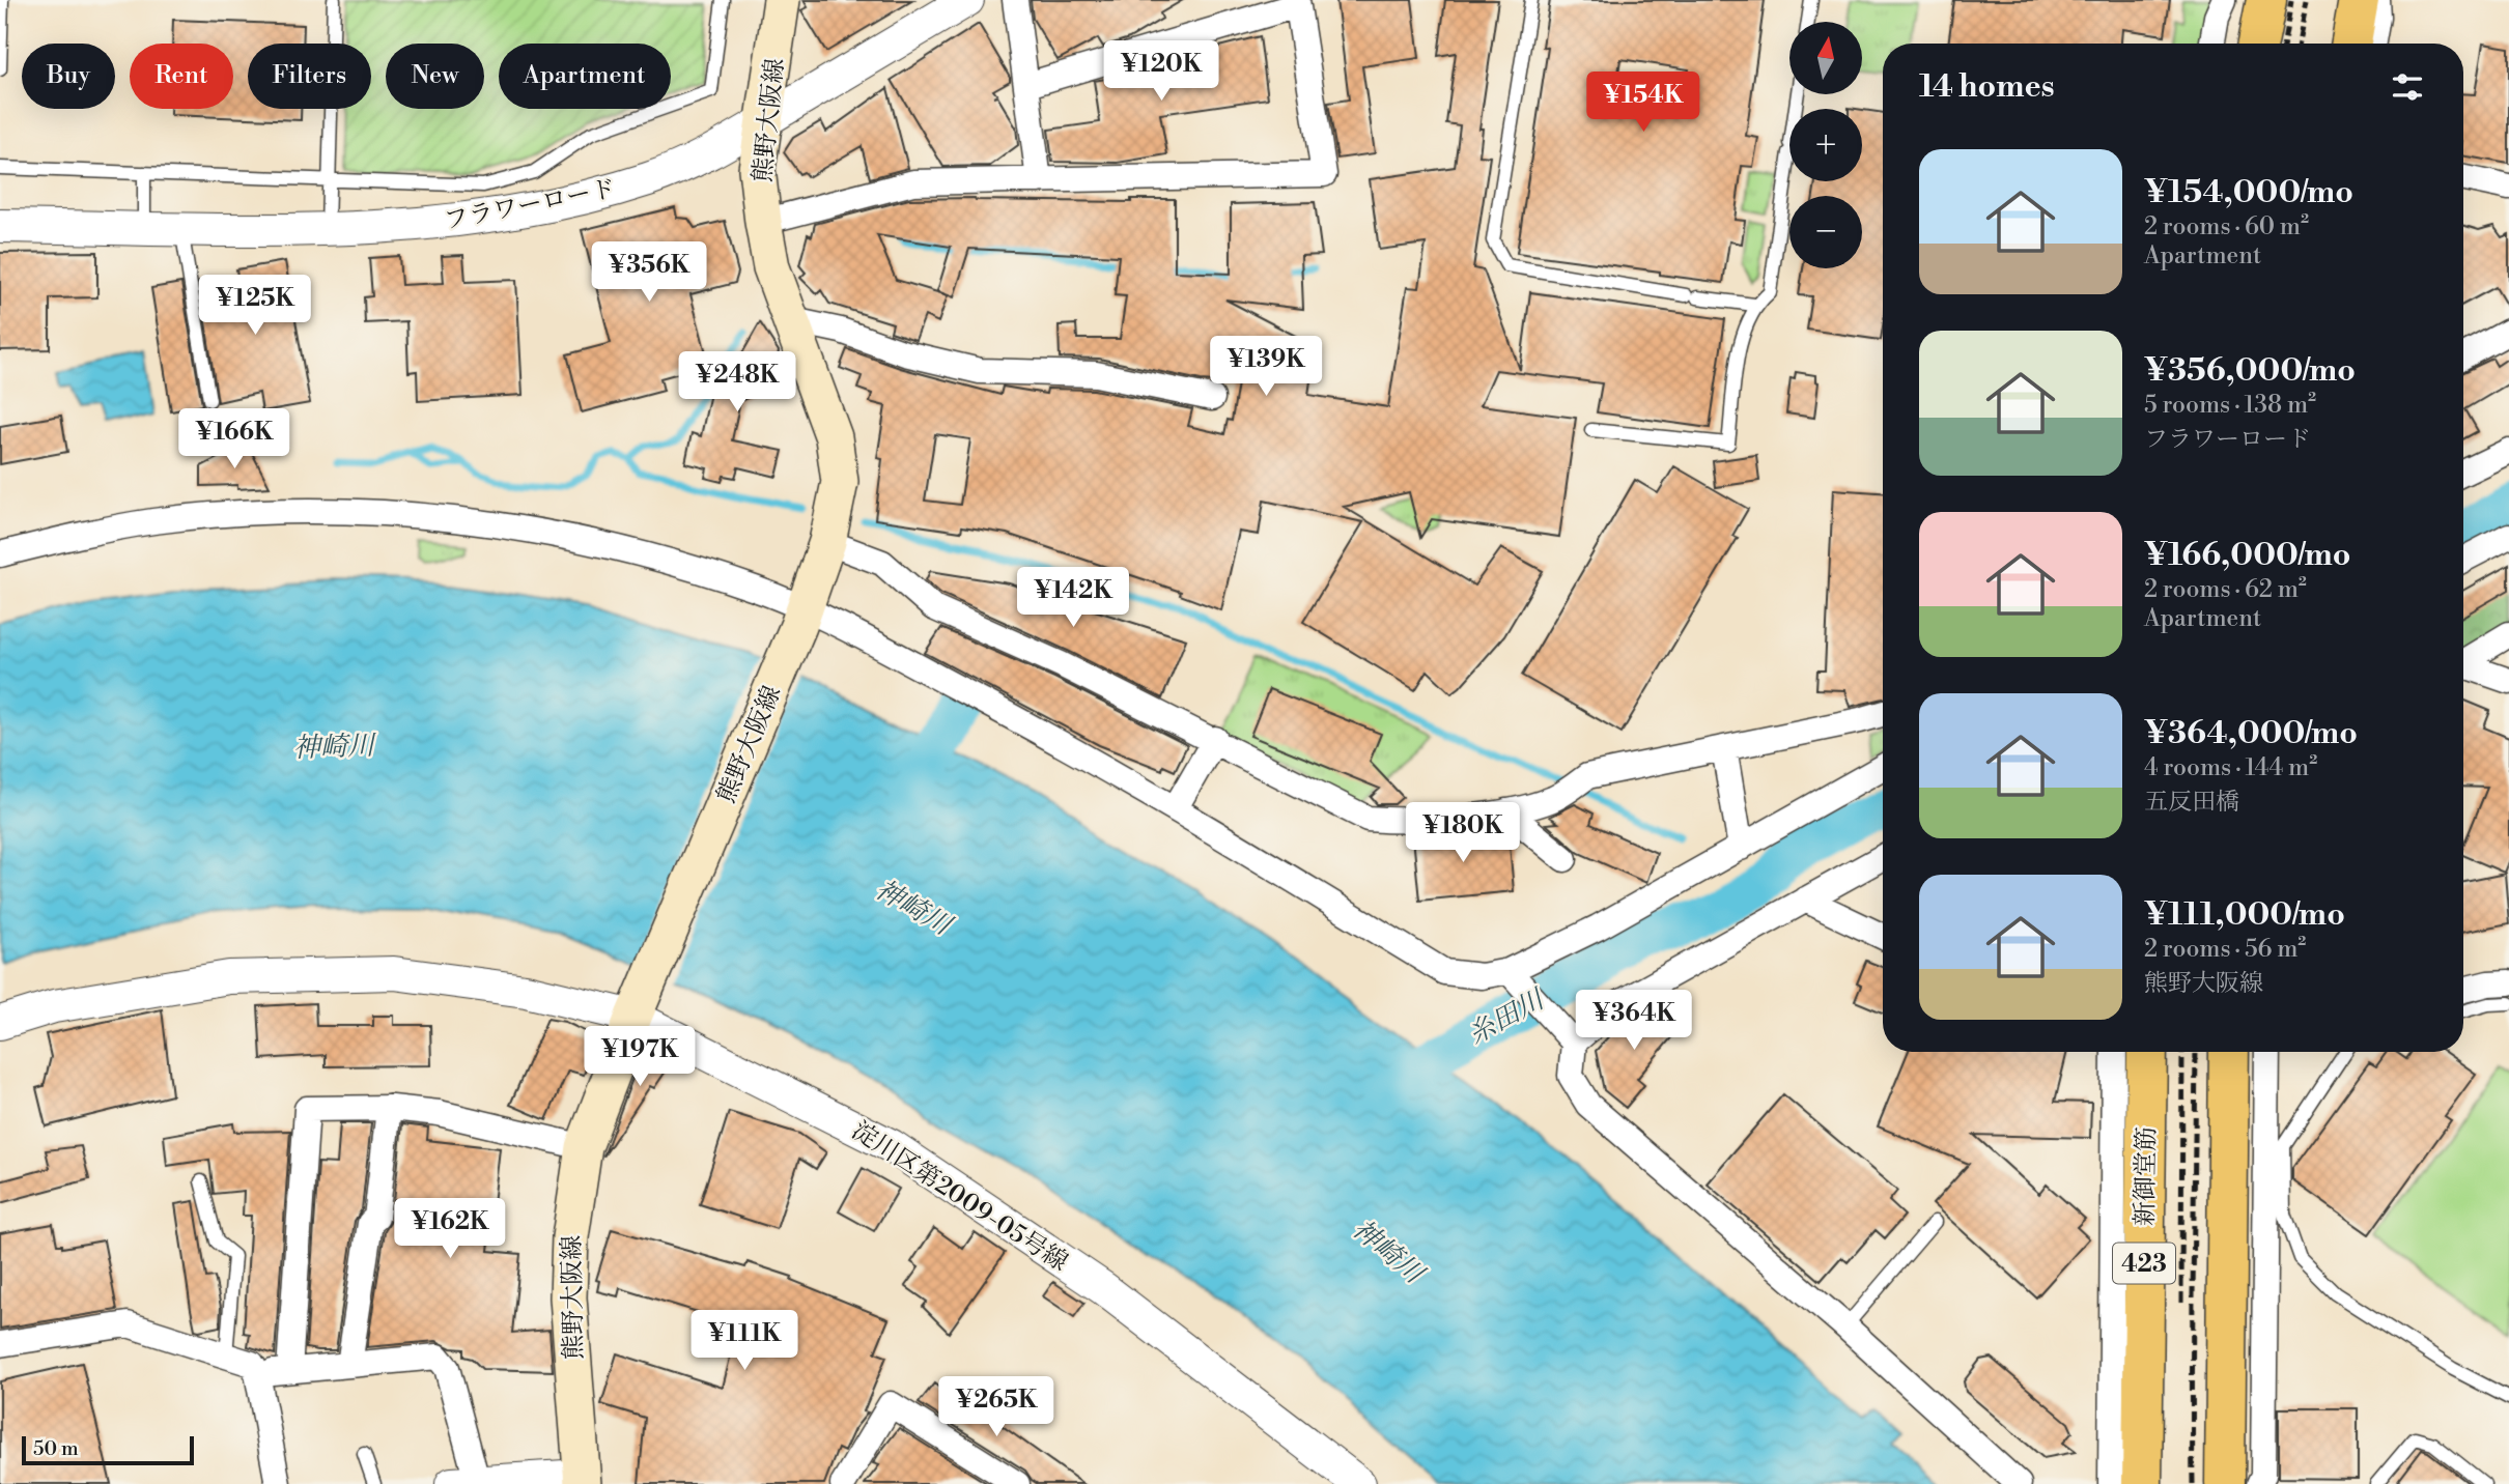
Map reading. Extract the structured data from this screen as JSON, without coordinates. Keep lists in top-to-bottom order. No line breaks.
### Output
{"streets":{"highway":["新御堂筋","423"],"main road":["熊野大阪線"],"street":["フラワーロード","淀川区第2009-05号線"]},"crossings":[["熊野大阪線","フラワーロード"],["熊野大阪線","淀川区第2009-05号線"]],"water":["神崎川","糸田川"],"scale_bar":"50 m","north":"top","page":{"map_buttons":["+","−"],"price":["¥120K","¥154K","¥356K","¥125K","¥139K","¥248K","¥166K","¥142K","¥180K","¥364K","¥197K","¥162K","¥111K","¥265K"],"chip":["Buy","Rent","Filters","New","Apartment"],"heading":"14 homes","list":[{"name":"¥154,000/mo","note":"2 rooms · 60 m² · Apartment"},{"name":"¥356,000/mo","note":"5 rooms · 138 m² · フラワーロード"},{"name":"¥166,000/mo","note":"2 rooms · 62 m² · Apartment"},{"name":"¥364,000/mo","note":"4 rooms · 144 m² · 五反田橋"},{"name":"¥111,000/mo","note":"2 rooms · 56 m² · 熊野大阪線"}],"scale":"50 m"}}
